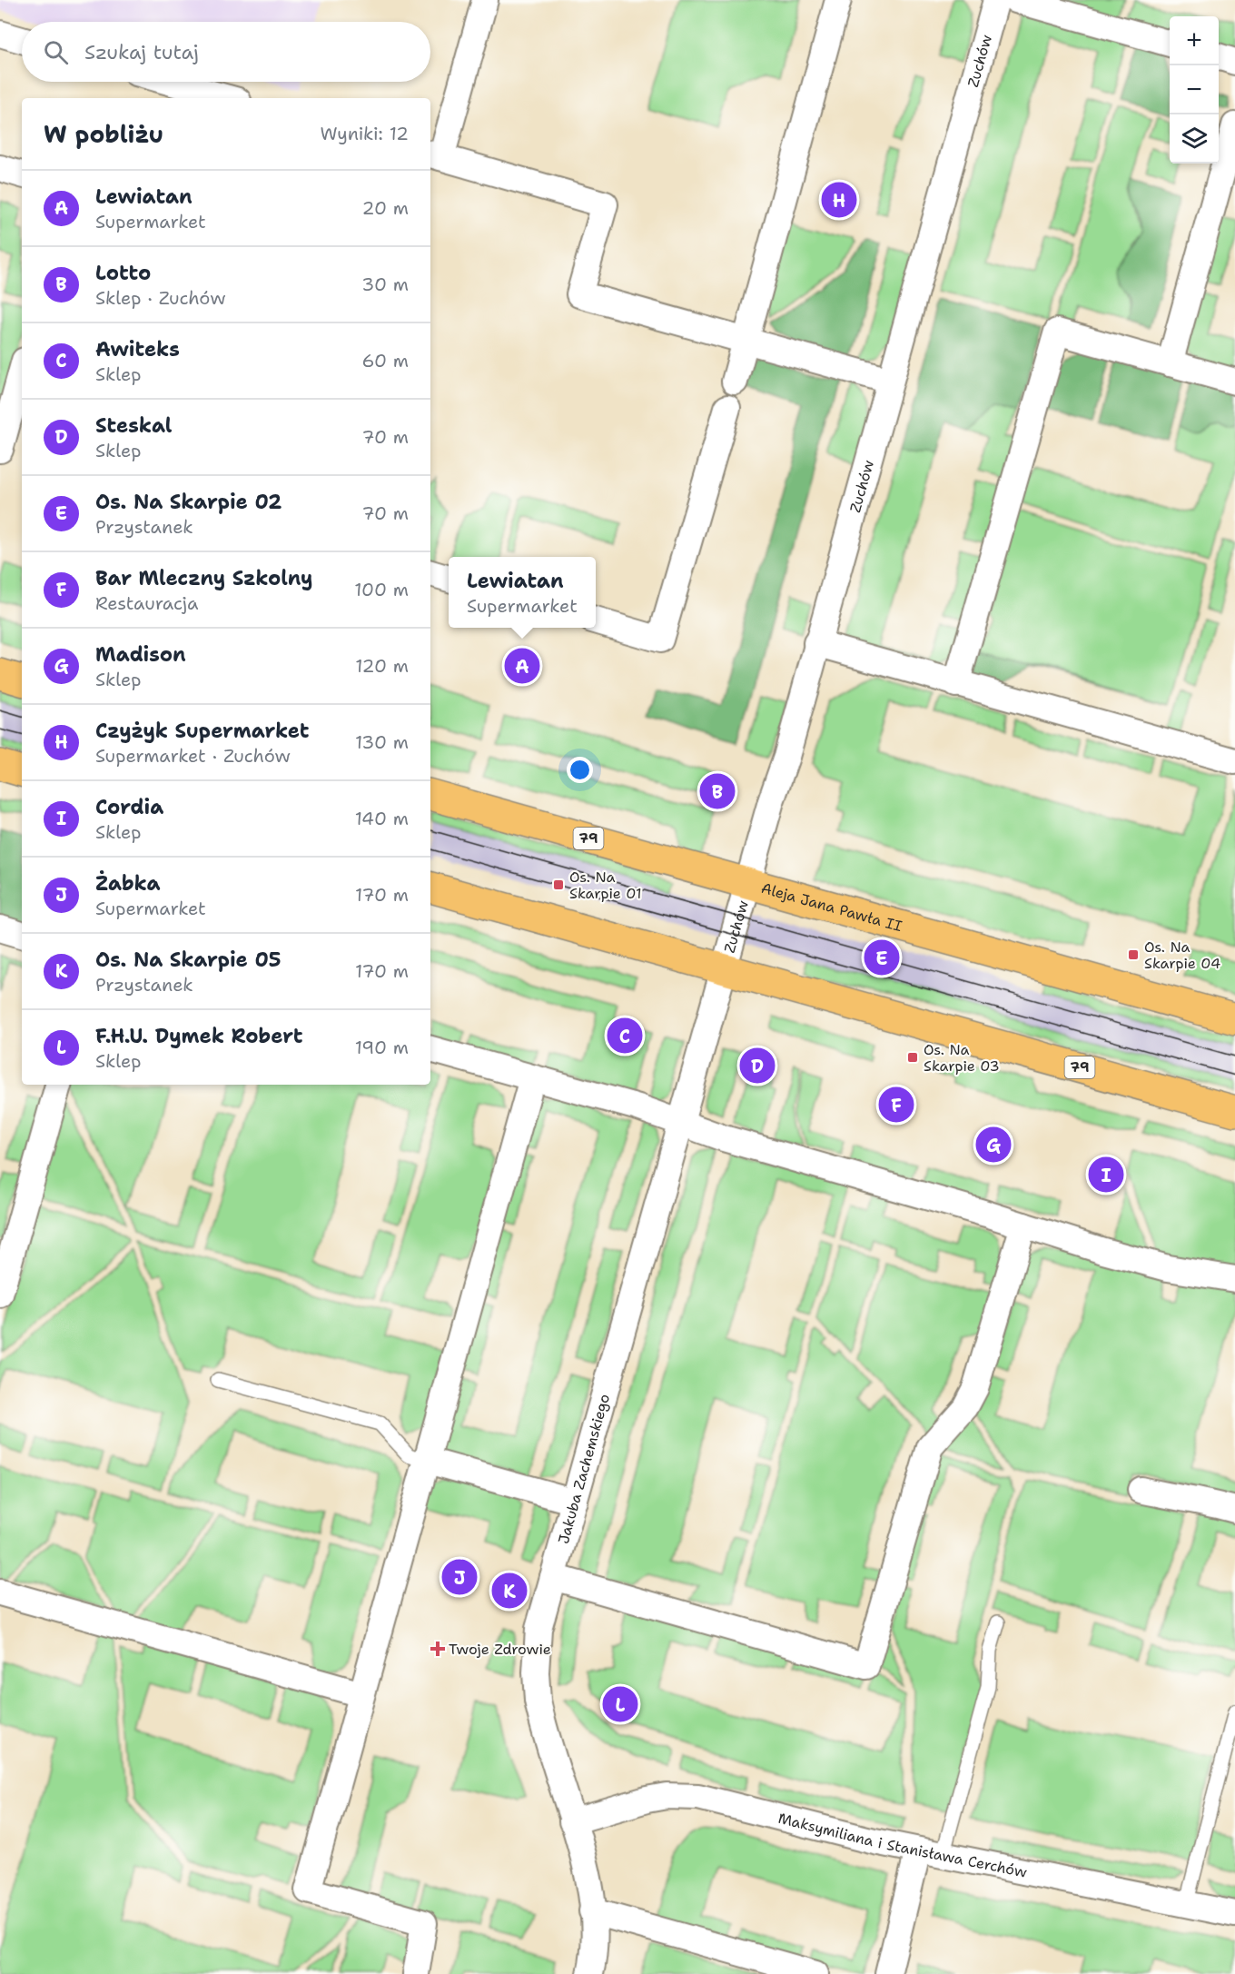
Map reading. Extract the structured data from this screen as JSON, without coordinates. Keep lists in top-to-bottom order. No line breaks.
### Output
{"streets":{"main road":["79","Aleja Jana Pawła II"],"street":["Zuchów","Jakuba Zachemskiego","Maksymiliana i Stanisława Cerchów"]},"crossings":[["Zuchów","79"],["Zuchów","Aleja Jana Pawła II"],["Zuchów","Jakuba Zachemskiego"],["79","Jakuba Zachemskiego"],["Jakuba Zachemskiego","Maksymiliana i Stanisława Cerchów"]],"places":{"transit":["Os. Na Skarpie 01","Os. Na Skarpie 04","Os. Na Skarpie 03"],"health":["Twoje Zdrowie"]},"page":{"map_buttons":["+","−"],"search":"Szukaj tutaj","heading":["W pobliżu","Wyniki: 12"],"list":[{"mark":"A","name":"Lewiatan","note":"Supermarket","value":"20 m"},{"mark":"B","name":"Lotto","note":"Sklep · Zuchów","value":"30 m"},{"mark":"C","name":"Awiteks","note":"Sklep","value":"60 m"},{"mark":"D","name":"Steskal","note":"Sklep","value":"70 m"},{"mark":"E","name":"Os. Na Skarpie 02","note":"Przystanek","value":"70 m"},{"mark":"F","name":"Bar Mleczny Szkolny","note":"Restauracja","value":"100 m"},{"mark":"G","name":"Madison","note":"Sklep","value":"120 m"},{"mark":"H","name":"Czyżyk Supermarket","note":"Supermarket · Zuchów","value":"130 m"},{"mark":"I","name":"Cordia","note":"Sklep","value":"140 m"},{"mark":"J","name":"Żabka","note":"Supermarket","value":"170 m"},{"mark":"K","name":"Os. Na Skarpie 05","note":"Przystanek","value":"170 m"},{"mark":"L","name":"F.H.U. Dymek Robert","note":"Sklep","value":"190 m"}],"pins":["H","A","B","E","C","D","F","G","I","J","K","L"],"popup":["Lewiatan","Supermarket"]}}
